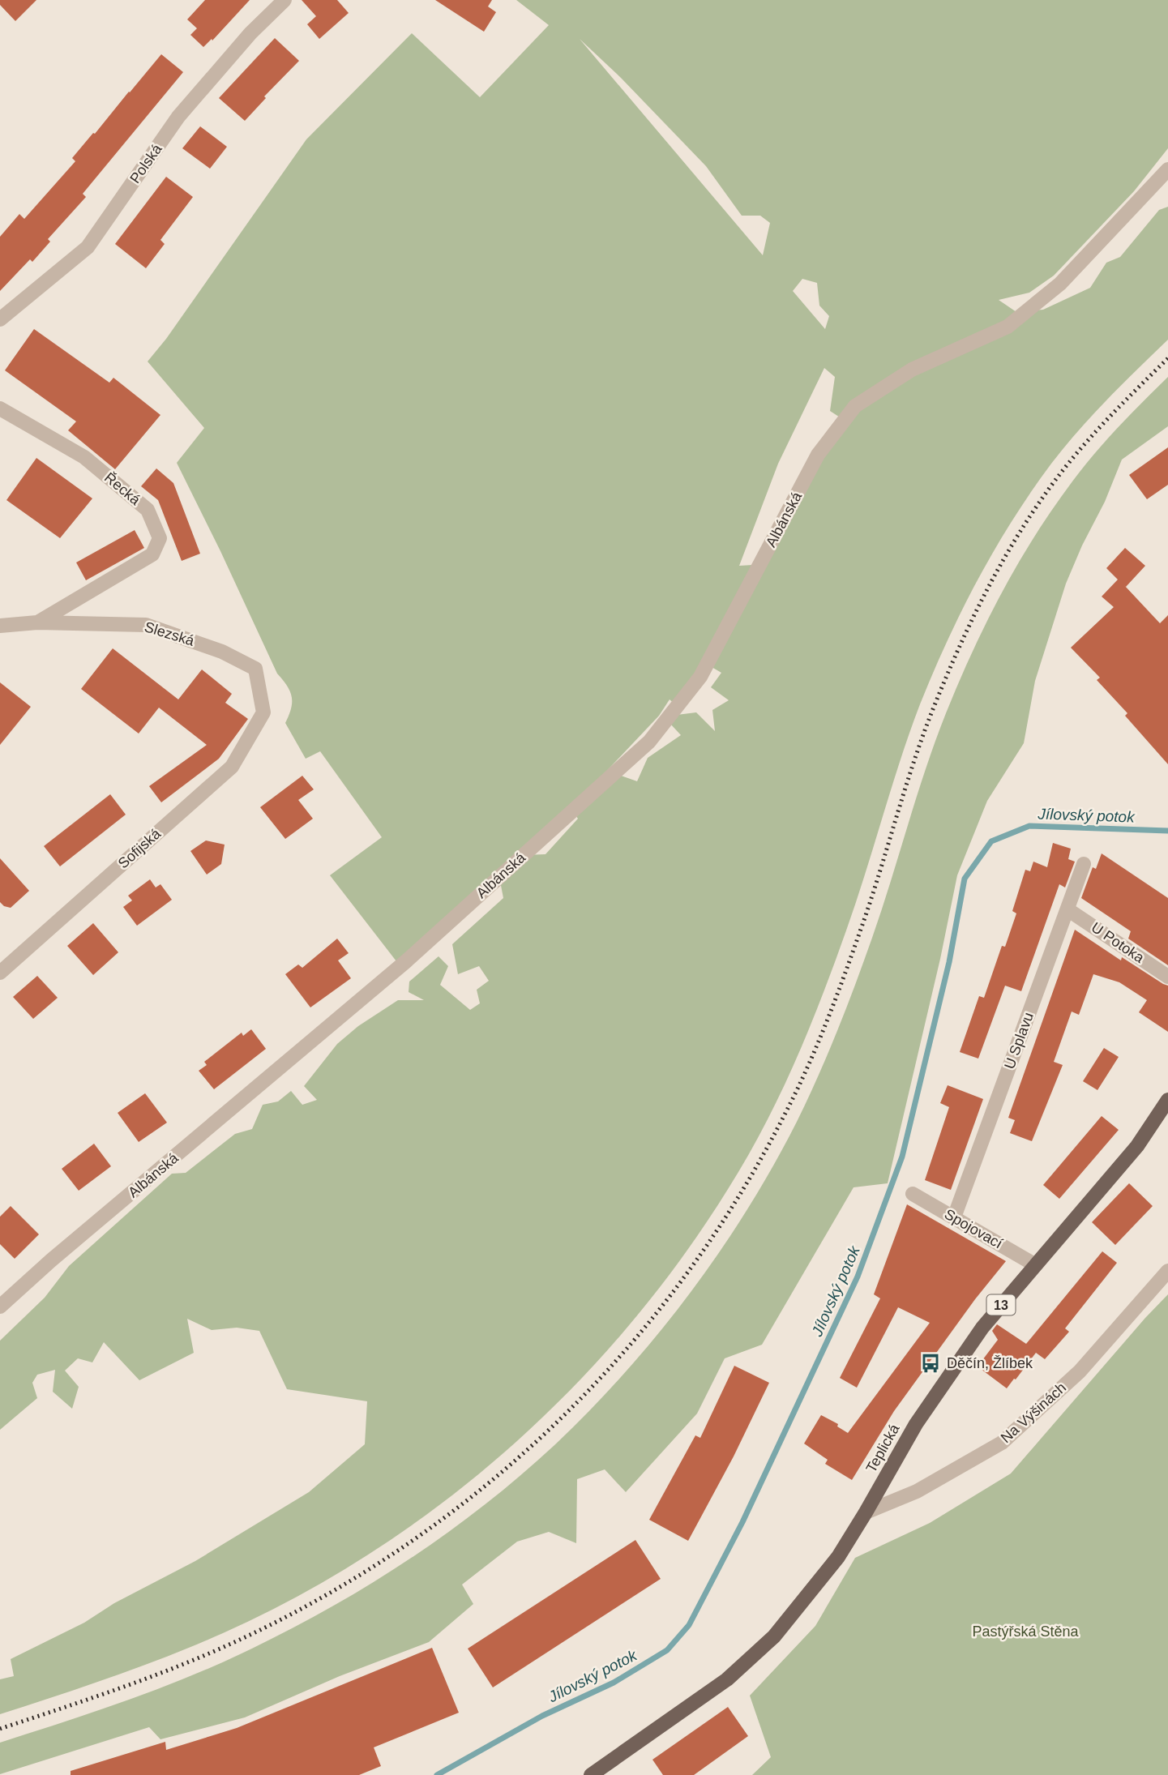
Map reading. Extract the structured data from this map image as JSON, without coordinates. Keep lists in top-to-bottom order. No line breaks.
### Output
{"streets":{"main road":["13","Teplická"],"street":["Polská","Řecká","Albánská","Slezská","Sofijská","U Potoka","U Splavu","Spojovací","Na Výšinách"]},"crossings":[["Řecká","Slezská"],["Slezská","Sofijská"],["U Potoka","U Splavu"],["U Splavu","Spojovací"],["Spojovací","Teplická"],["Na Výšinách","Teplická"]],"water":["Jílovský potok"],"parks":["Pastýřská Stěna"],"places":{"bus stop":["Děčín, Žlíbek"]}}
